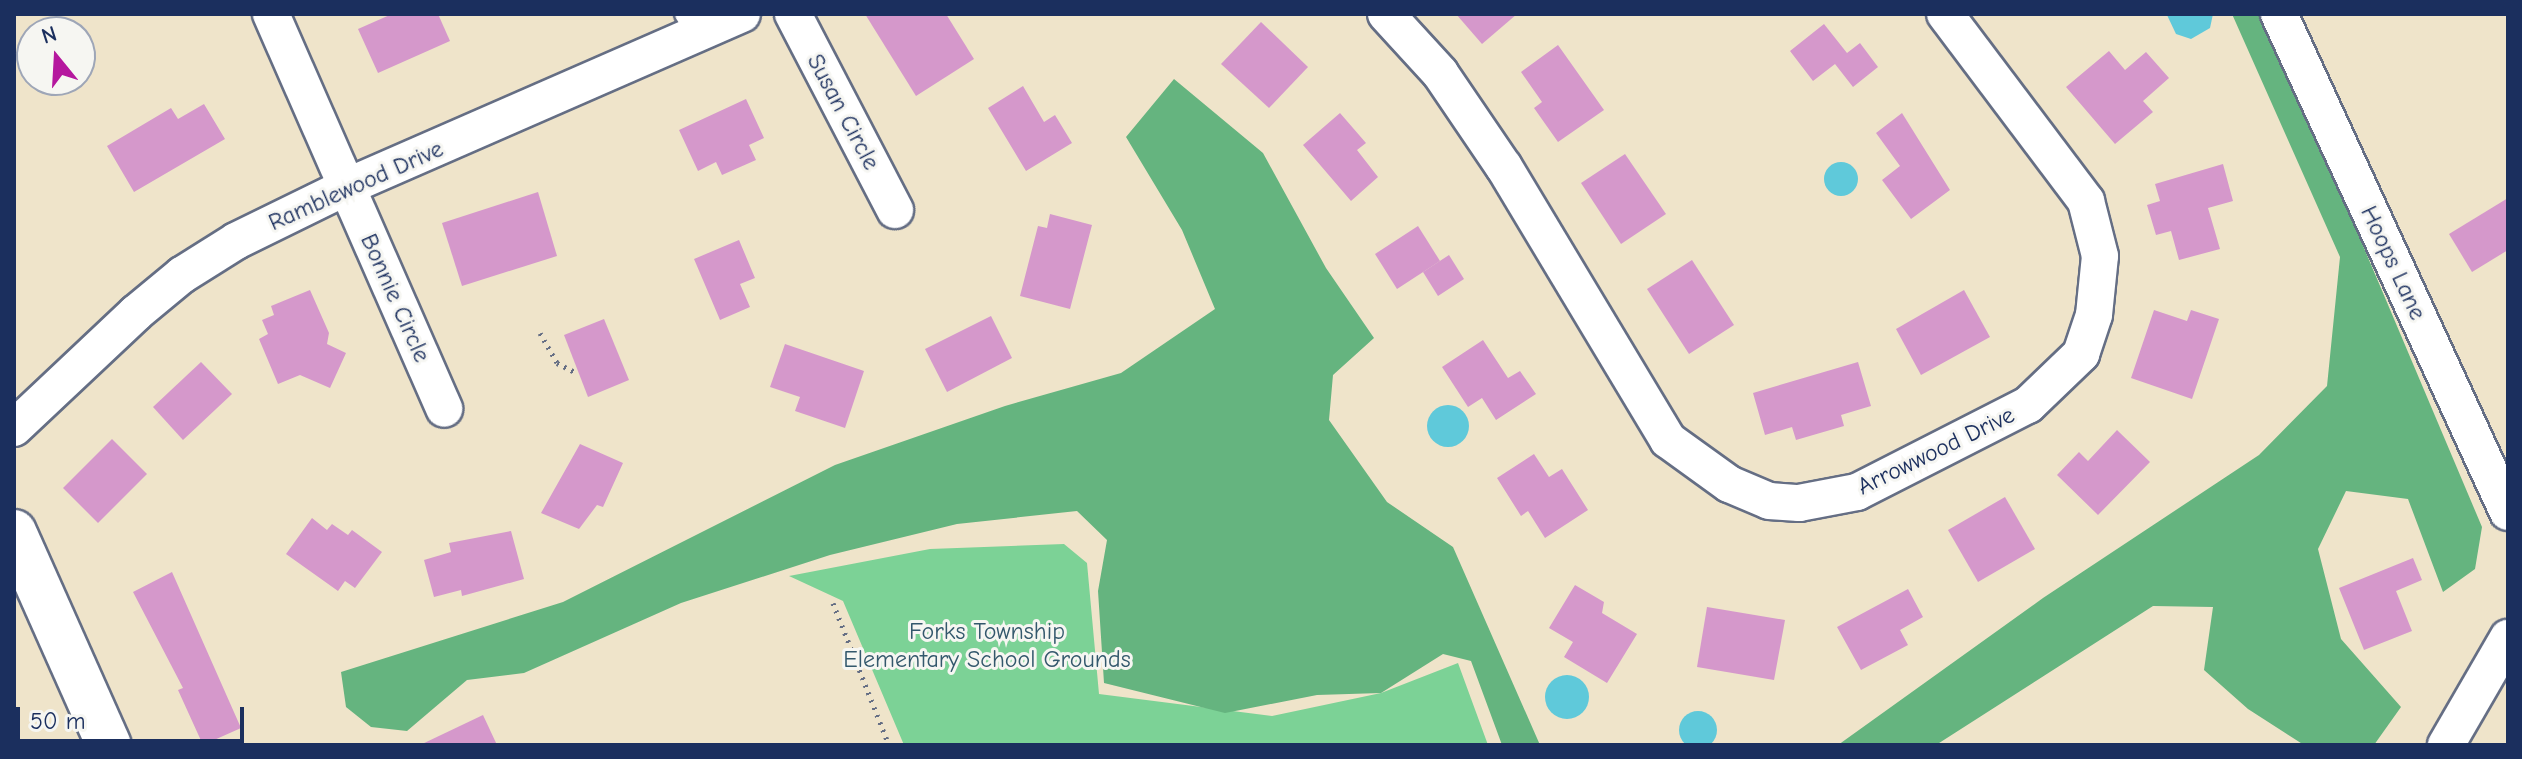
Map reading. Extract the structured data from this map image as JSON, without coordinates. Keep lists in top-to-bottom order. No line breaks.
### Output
{"streets":{"street":["Susan Circle","Ramblewood Drive","Hoops Lane","Bonnie Circle","Arrowwood Drive"]},"crossings":[["Ramblewood Drive","Bonnie Circle"]],"parks":["Forks Township Elementary School Grounds"],"scale_bar":"50 m","north":"top"}
